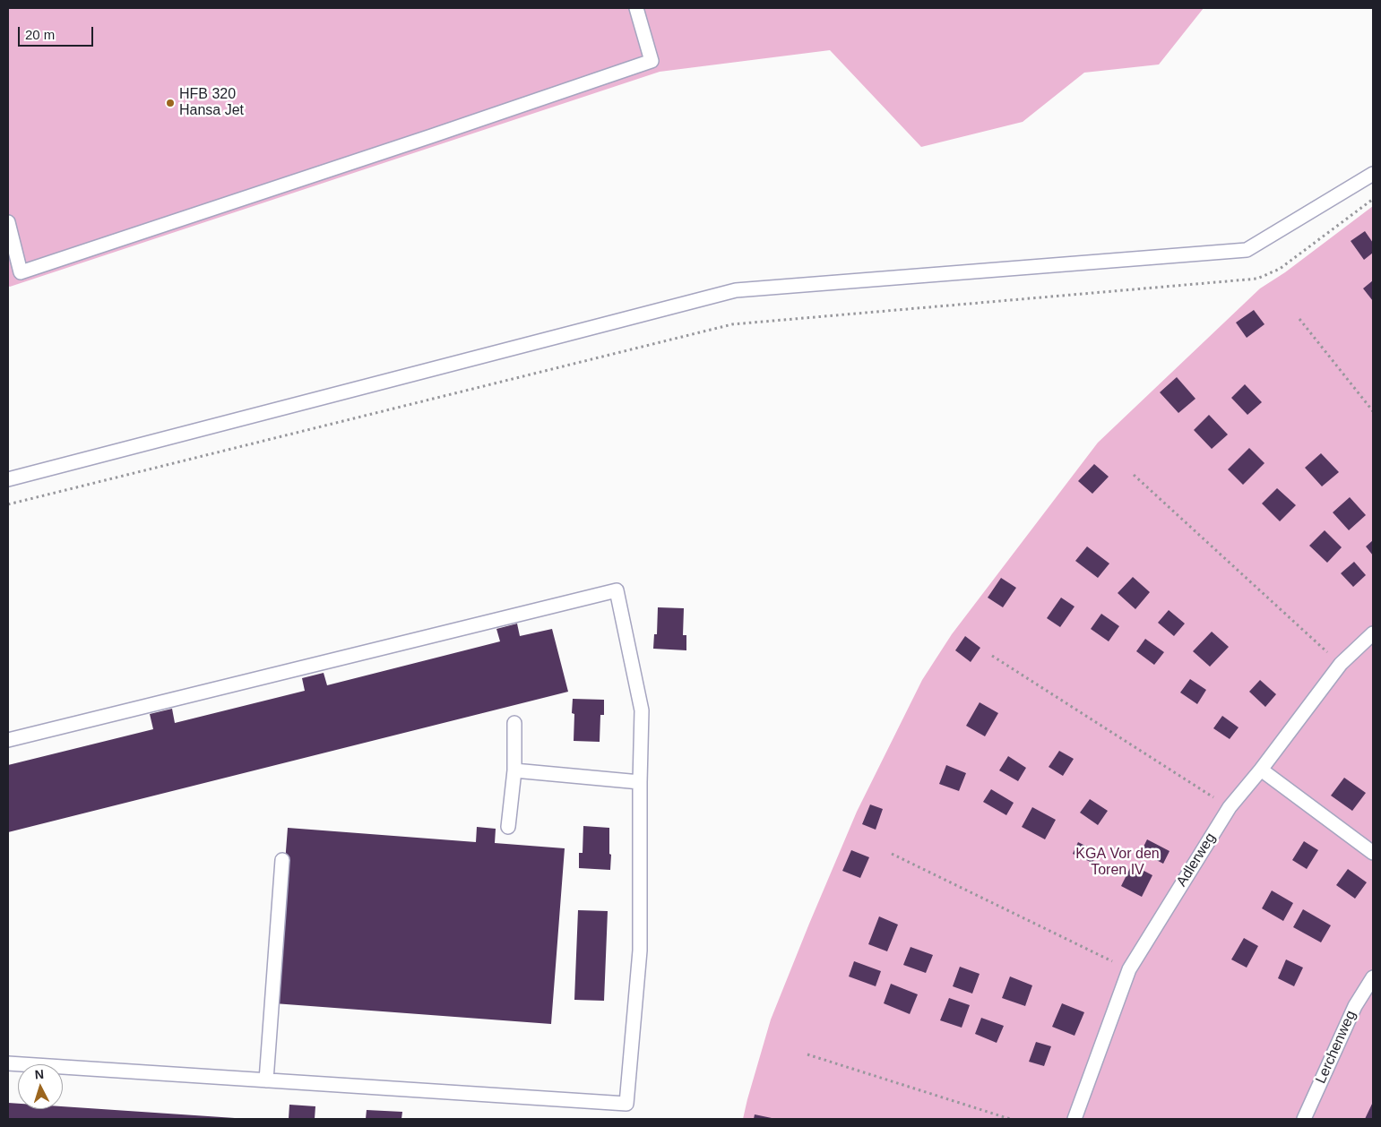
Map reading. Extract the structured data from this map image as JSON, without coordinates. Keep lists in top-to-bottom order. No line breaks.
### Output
{"streets":{"lane":["Adlerweg","Lerchenweg"]},"parks":["KGA Vor den Toren IV"],"places":["HFB 320 Hansa Jet"],"scale_bar":"20 m","north":"top"}
